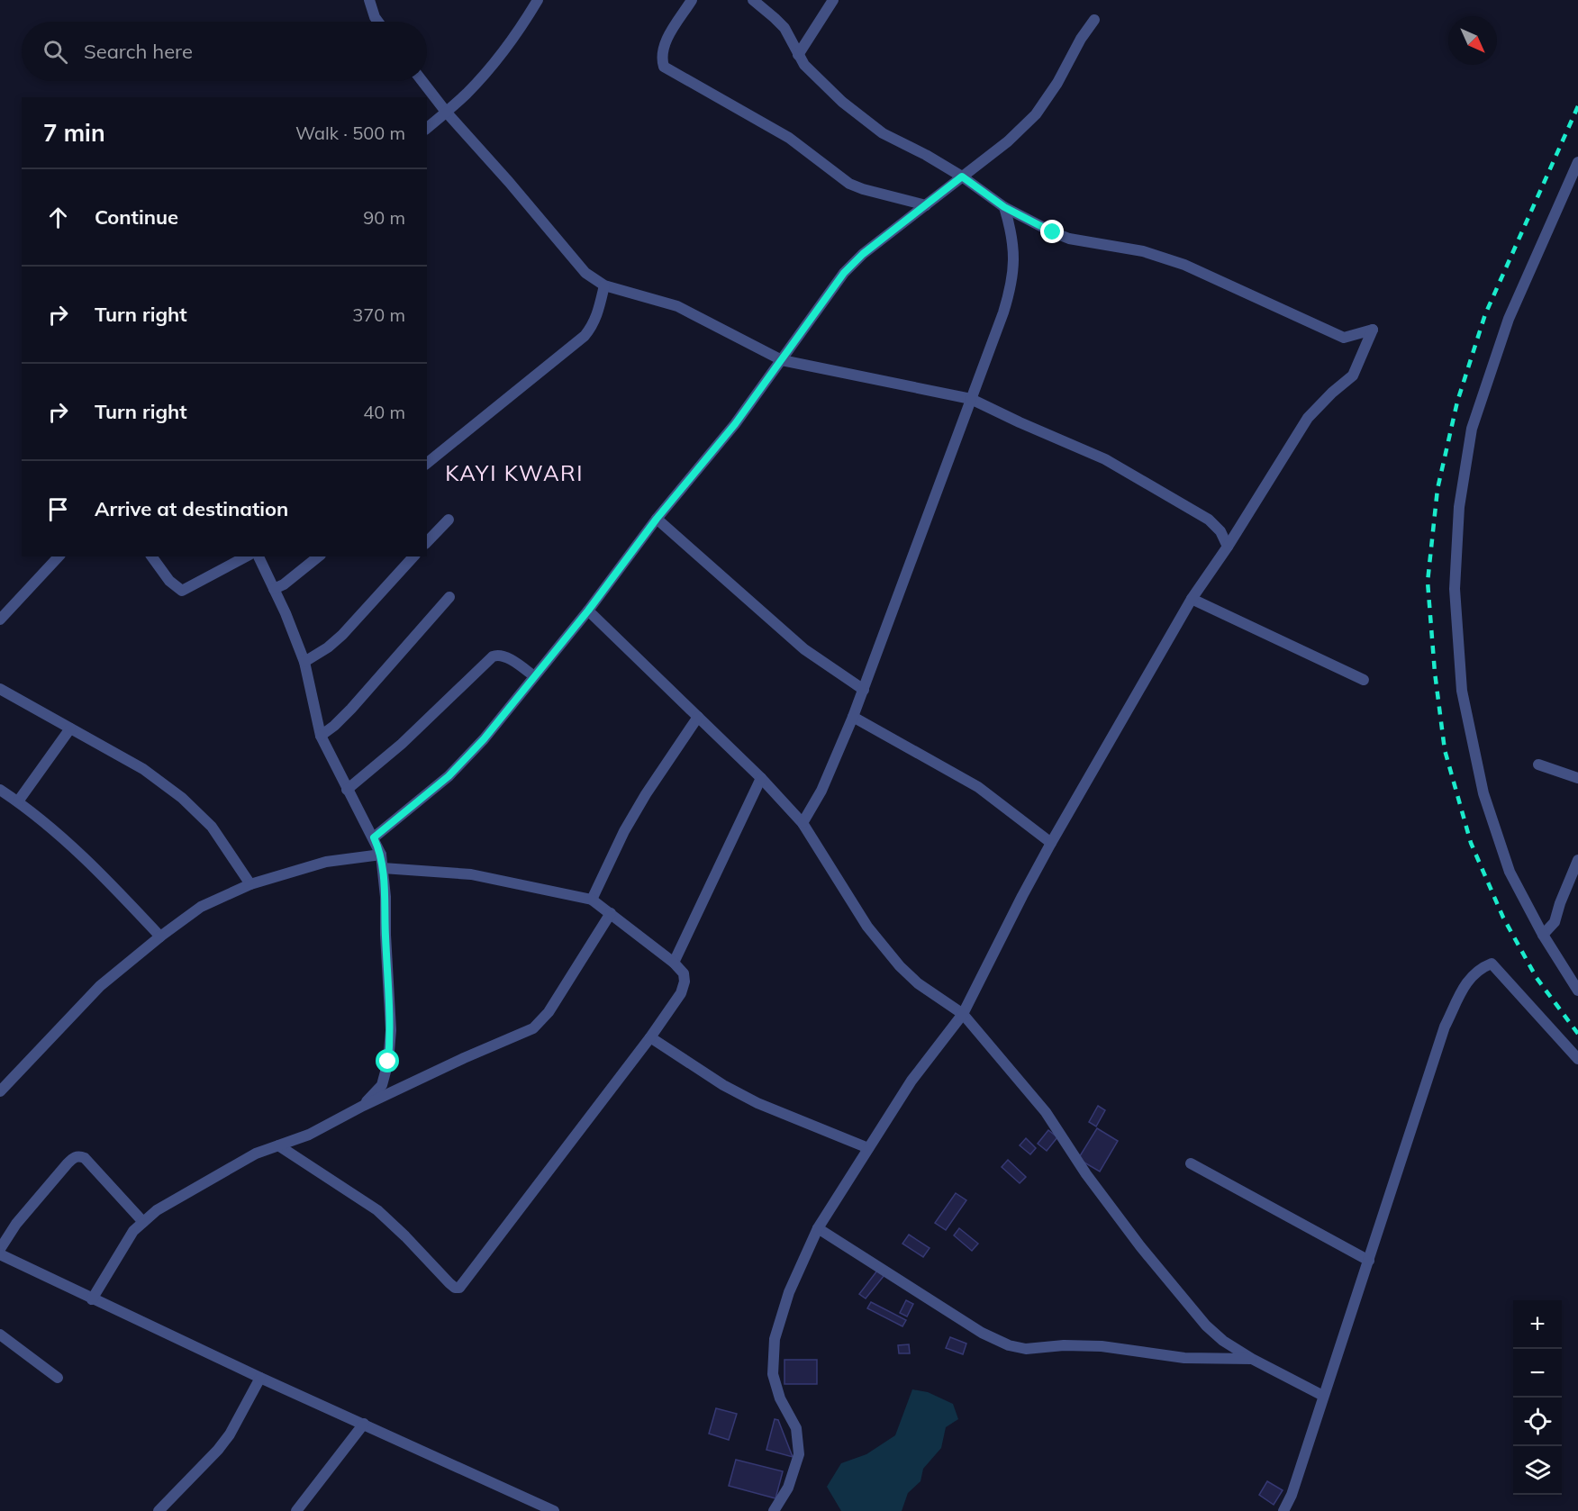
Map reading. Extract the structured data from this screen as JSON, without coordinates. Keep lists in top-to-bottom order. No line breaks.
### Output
{"districts":["KAYI KWARI"],"north":"bottom right","page":{"search":"Search here","heading":["7 min","Walk · 500 m"],"list":[["Continue","90 m"],["Turn right","370 m"],["Turn right","40 m"],"Arrive at destination"],"map_buttons":["+","−"]}}
